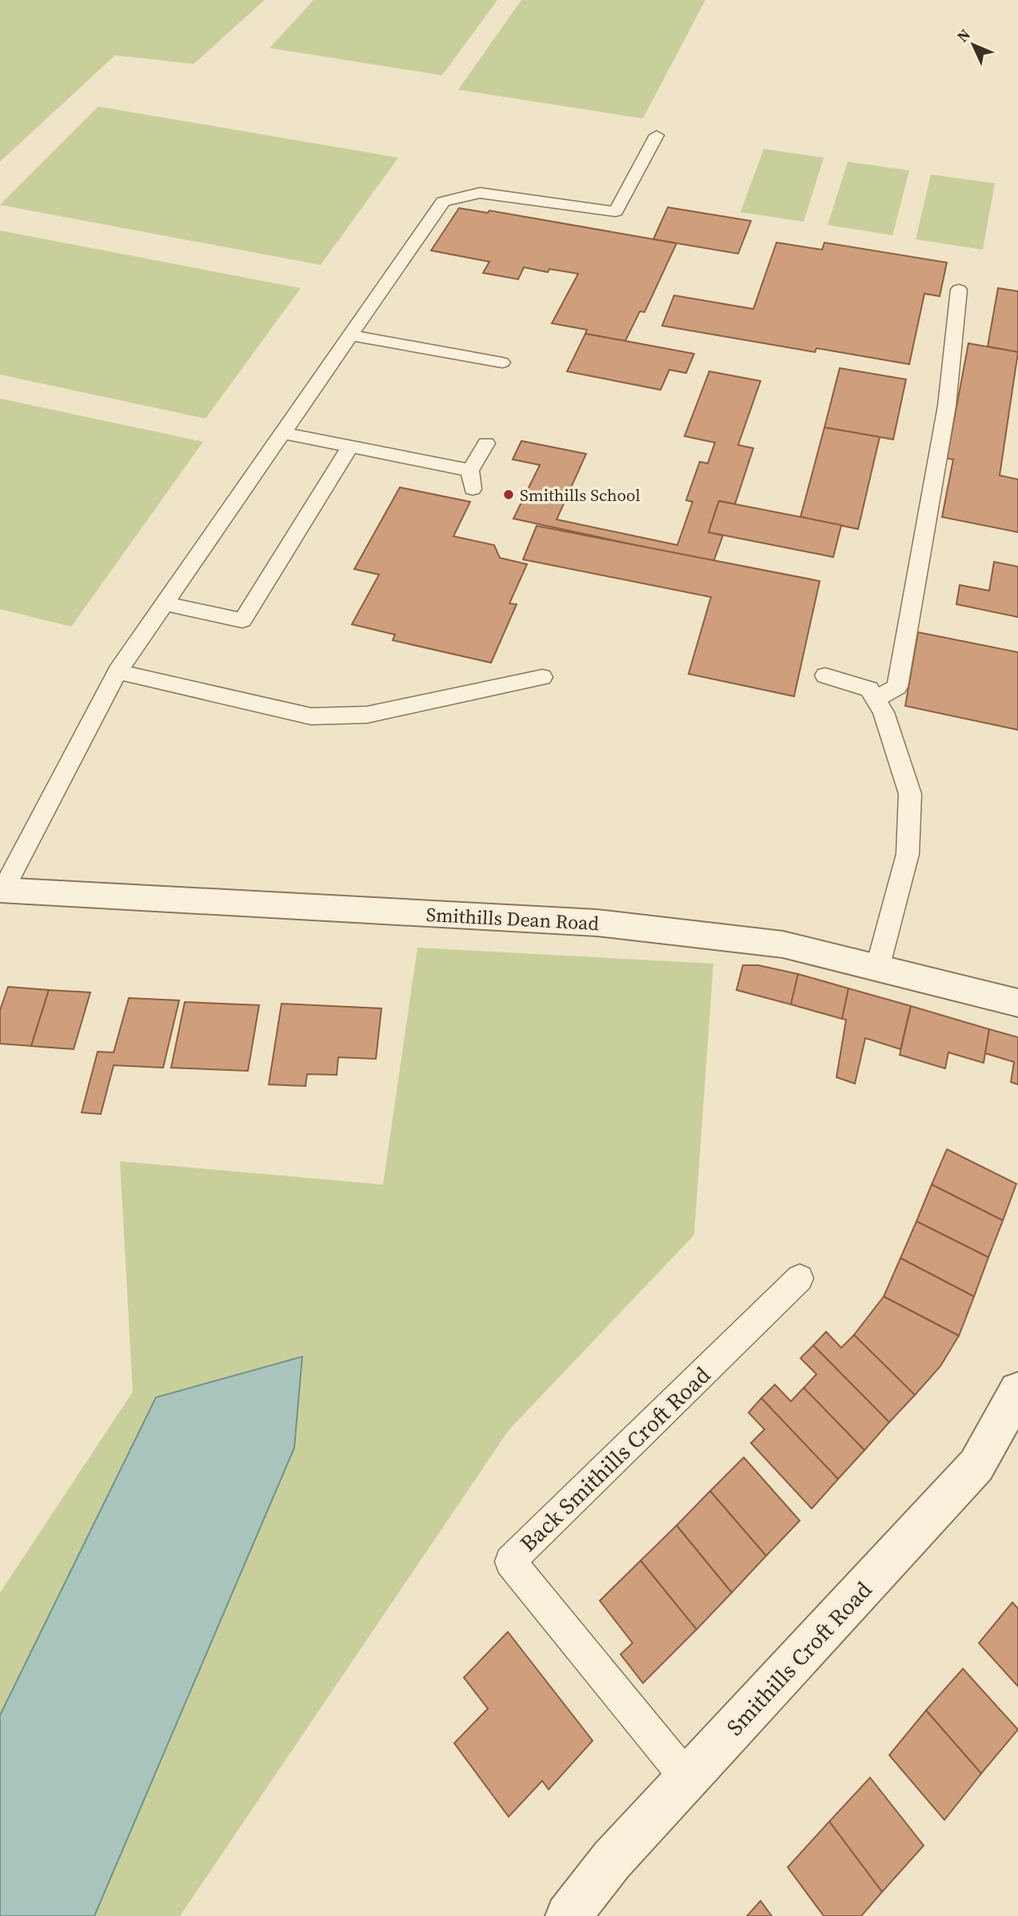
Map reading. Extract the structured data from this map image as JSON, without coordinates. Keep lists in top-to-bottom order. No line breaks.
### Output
{"streets":{"street":["Smithills Dean Road","Smithills Croft Road"],"lane":["Back Smithills Croft Road"]},"crossings":[["Back Smithills Croft Road","Smithills Croft Road"]],"places":["Smithills School"],"north":"top left"}
